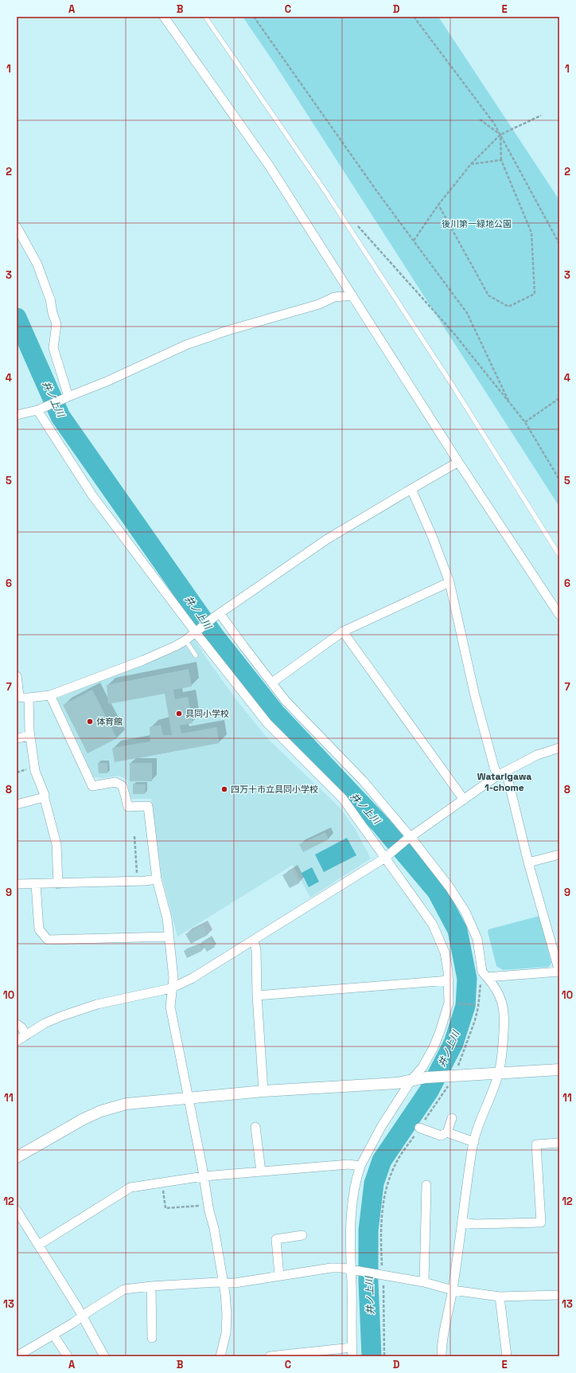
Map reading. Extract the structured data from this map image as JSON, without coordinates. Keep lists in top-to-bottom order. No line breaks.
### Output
{"districts":["Watarigawa 1-chome"],"water":["井ノ上川"],"parks":["後川第一緑地公園"],"places":["具同小学校","体育館","四万十市立具同小学校"],"grid":{"columns":["A","B","C","D","E"],"rows":["1","2","3","4","5","6","7","8","9","10","11","12","13"]}}
